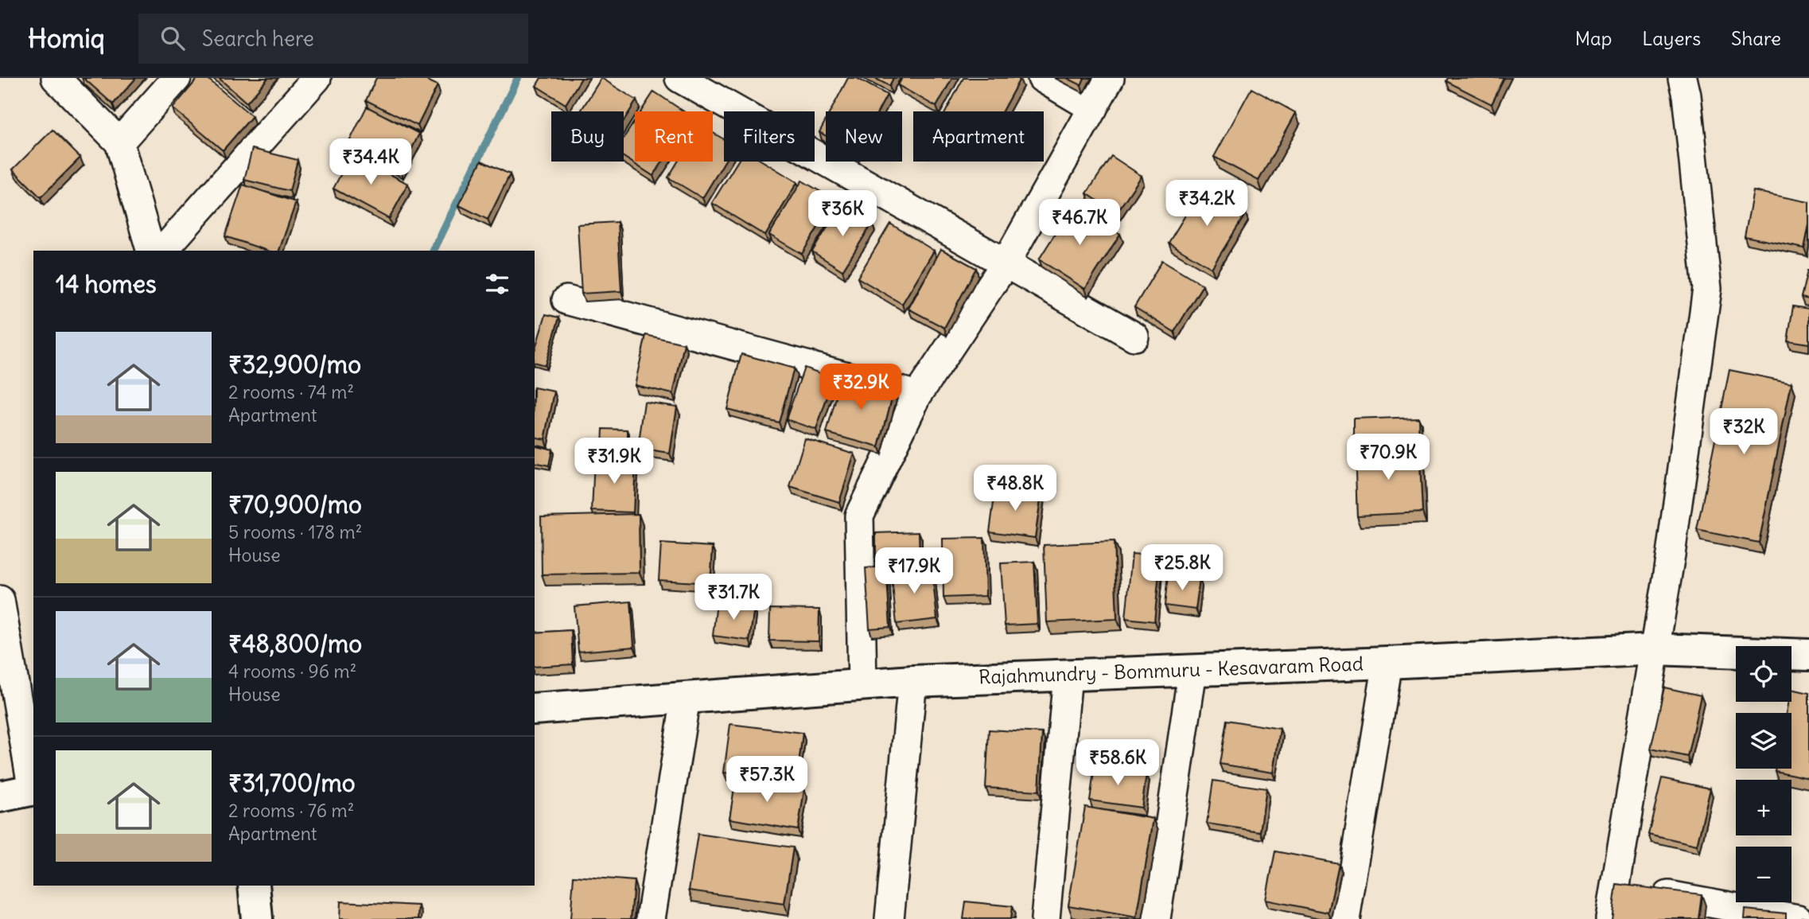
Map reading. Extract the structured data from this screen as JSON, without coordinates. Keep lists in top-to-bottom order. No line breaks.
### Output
{"streets":{"main road":["Rajahmundry - Bommuru - Kesavaram Road"]},"page":{"header":"Homiq","search":"Search here","nav":["Map","Layers","Share"],"chip":["Buy","Rent","Filters","New","Apartment"],"price":["₹34.4K","₹34.2K","₹36K","₹46.7K","₹32.9K","₹32K","₹70.9K","₹31.9K","₹48.8K","₹25.8K","₹17.9K","₹31.7K","₹58.6K","₹57.3K"],"heading":"14 homes","list":[{"name":"₹32,900/mo","note":"2 rooms · 74 m² · Apartment"},{"name":"₹70,900/mo","note":"5 rooms · 178 m² · House"},{"name":"₹48,800/mo","note":"4 rooms · 96 m² · House"},{"name":"₹31,700/mo","note":"2 rooms · 76 m² · Apartment"}],"map_buttons":["+","−"]}}
